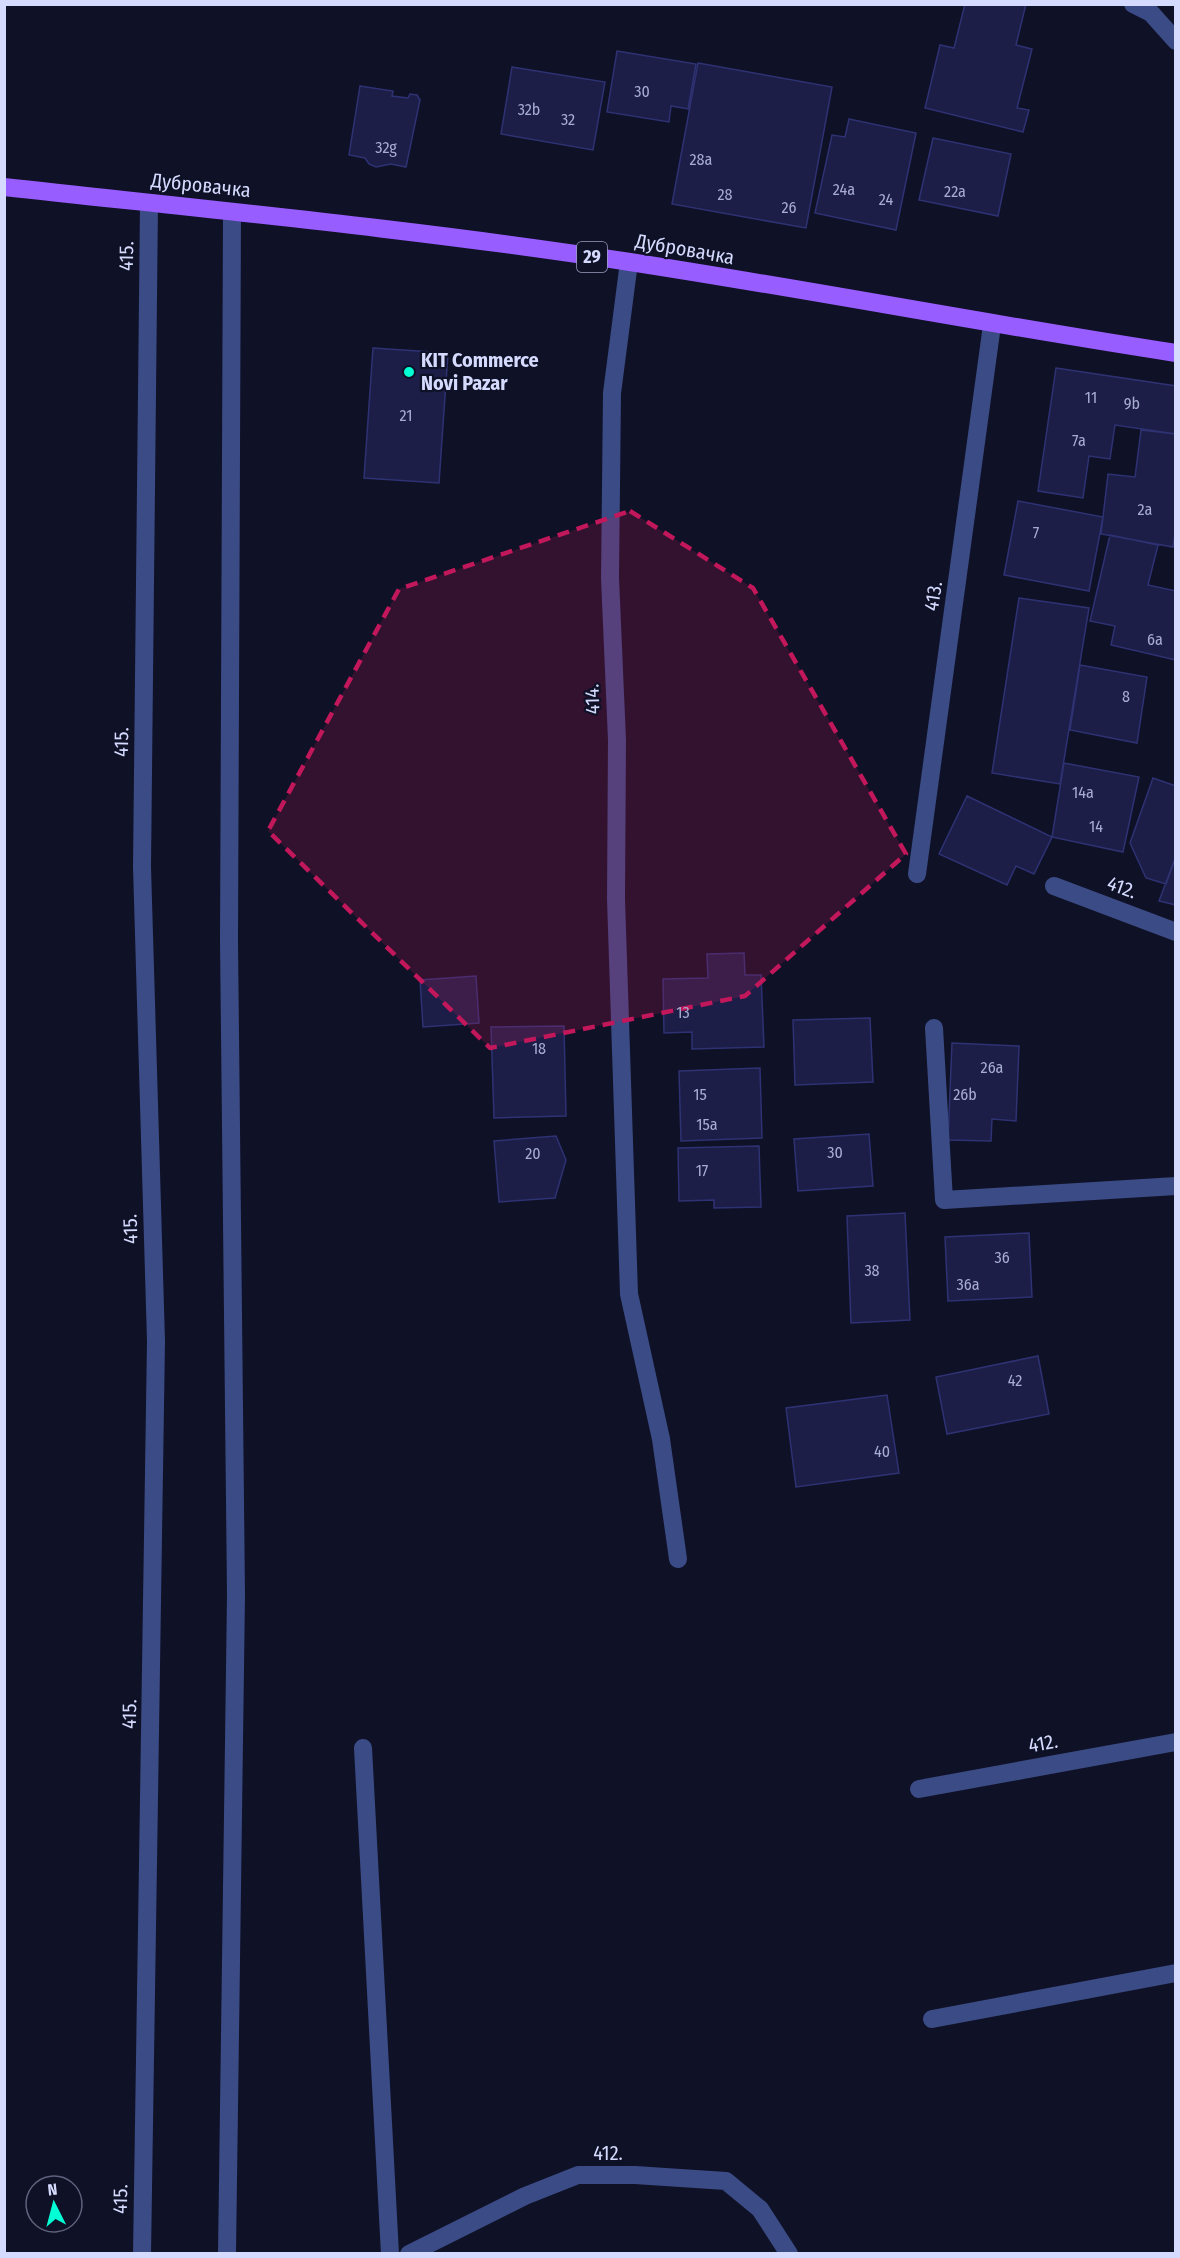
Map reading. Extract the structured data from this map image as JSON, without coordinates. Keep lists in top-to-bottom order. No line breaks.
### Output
{"streets":{"main road":["Дубровачка","29"],"street":["415.","413.","414.","412."]},"crossings":[["Дубровачка","415."],["Дубровачка","413."],["Дубровачка","414."]],"places":["KIT Commerce Novi Pazar"],"house_numbers":["30","32b","32","32g","28a","24a","22a","28","24","26","11","9b","21","7a","2a","7","6a","8","14a","14","13","18","26a","15","26b","15a","30","20","17","36","38","36a","42","40"],"north":"top"}
